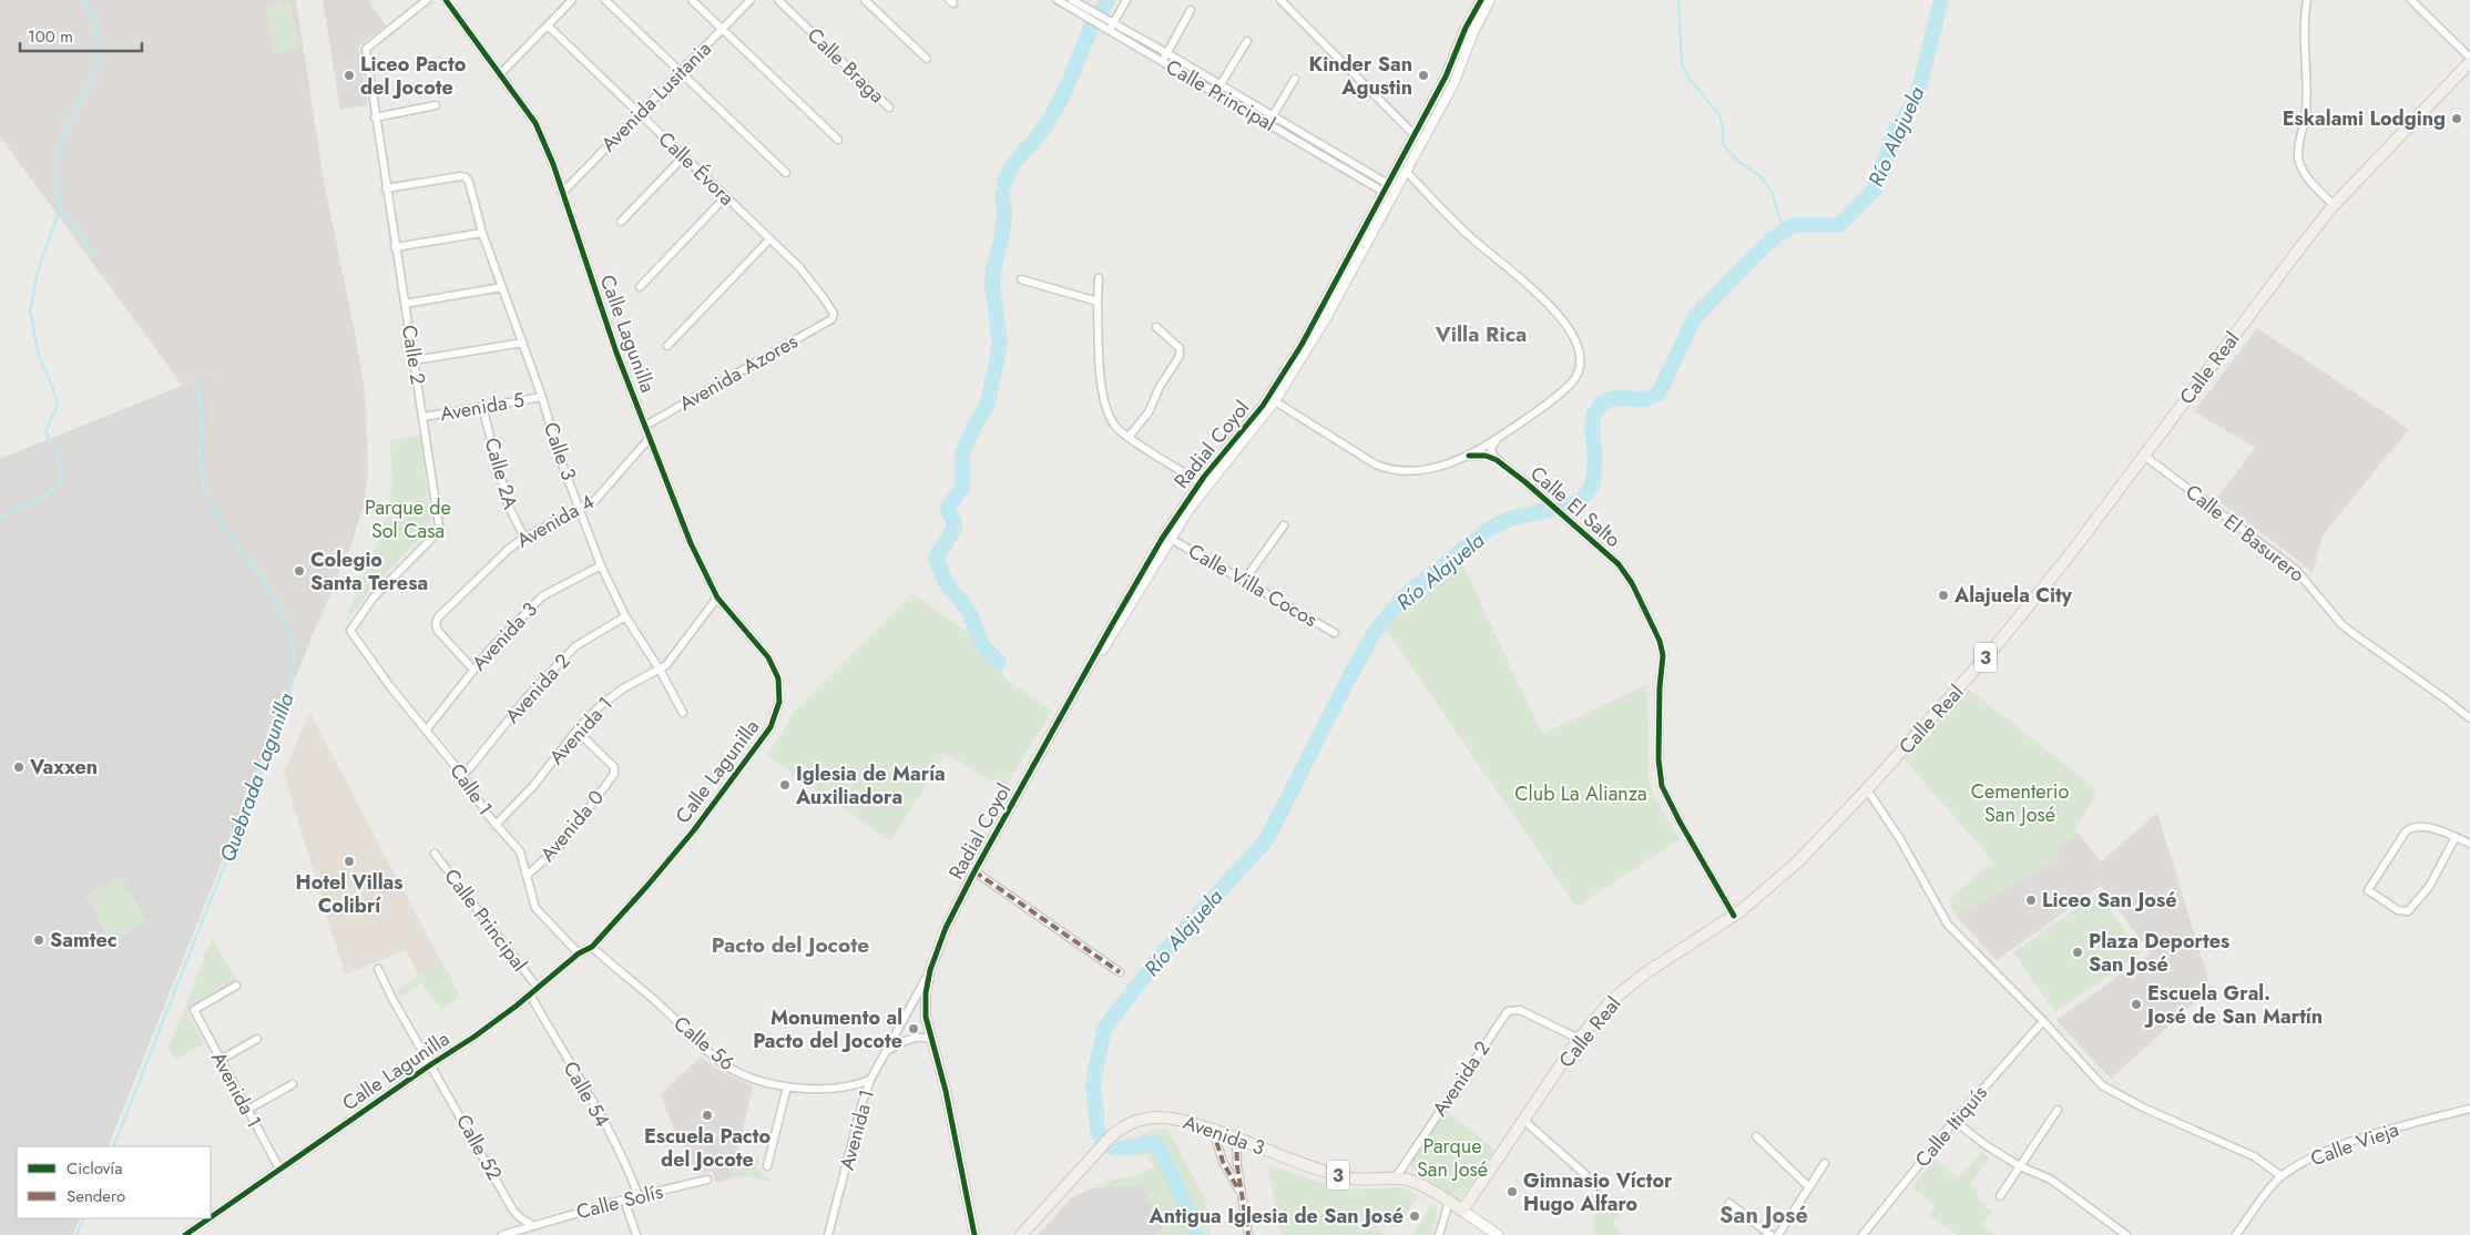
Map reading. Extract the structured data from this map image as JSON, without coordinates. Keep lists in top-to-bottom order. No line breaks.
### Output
{"streets":{"main road":["Calle Real","Avenida 3","3"],"street":["Calle Braga","Calle Principal","Avenida Lusitania","Calle Évora","Calle Lagunilla","Calle 2","Avenida Azores","Avenida 5","Radial Coyol","Calle 3","Calle 2A","Calle El Salto","Avenida 4","Calle El Basurero","Calle Villa Cocos","Avenida 2","Avenida 1","Calle 1","Avenida 0","Calle 56","Calle 54","Calle Itiquís","Calle Vieja","Calle 52","Calle Solís"]},"crossings":[["Calle Principal","Calle Lagunilla"],["Calle Principal","Radial Coyol"],["Avenida Lusitania","Calle Évora"],["Avenida Lusitania","Calle Lagunilla"],["Calle Évora","Avenida Azores"],["Calle Lagunilla","Avenida Azores"],["Calle Lagunilla","Avenida 4"],["Calle Lagunilla","Avenida 1"],["Calle Lagunilla","Calle 1"],["Calle Lagunilla","Calle 56"],["Calle Lagunilla","Calle 54"],["Calle Lagunilla","Calle 52"],["Calle 2","Avenida 5"],["Calle 2","Calle 3"],["Calle 2","Calle 1"],["Calle Real","Calle El Salto"],["Calle Real","Calle El Basurero"],["Calle Real","Avenida 3"],["Calle Real","Avenida 2"],["Avenida 5","Calle 3"],["Avenida 5","Calle 2A"],["Radial Coyol","Calle Villa Cocos"],["Radial Coyol","Avenida 1"],["Calle 3","Avenida 4"],["Calle 3","Avenida 3"],["Calle 3","Avenida 2"],["Calle 3","Avenida 1"],["Calle 2A","Avenida 4"],["Avenida 4","Avenida 3"],["Avenida 3","Avenida 2"],["Avenida 3","Calle 1"],["Avenida 2","Calle 1"],["Avenida 1","Calle 1"],["Avenida 1","Avenida 0"],["Avenida 1","Calle 56"],["Calle 1","Avenida 0"],["Calle 54","Calle Solís"],["Calle 52","Calle Solís"]],"districts":["Villa Rica","Pacto del Jocote","San José"],"water":["Río Alajuela","Quebrada Lagunilla"],"parks":["Parque de Sol Casa","Cementerio San José","Club La Alianza","Parque San José"],"places":["Liceo Pacto del Jocote","Kinder San Agustin","Eskalami Lodging","Colegio Santa Teresa","Alajuela City","Vaxxen","Iglesia de María Auxiliadora","Hotel Villas Colibrí","Liceo San José","Samtec","Plaza Deportes San José","Escuela Gral. José de San Martín","Monumento al Pacto del Jocote","Escuela Pacto del Jocote","Gimnasio Víctor Hugo Alfaro","Antigua Iglesia de San José"],"legend":["Ciclovía","Sendero"],"scale_bar":"100 m"}
